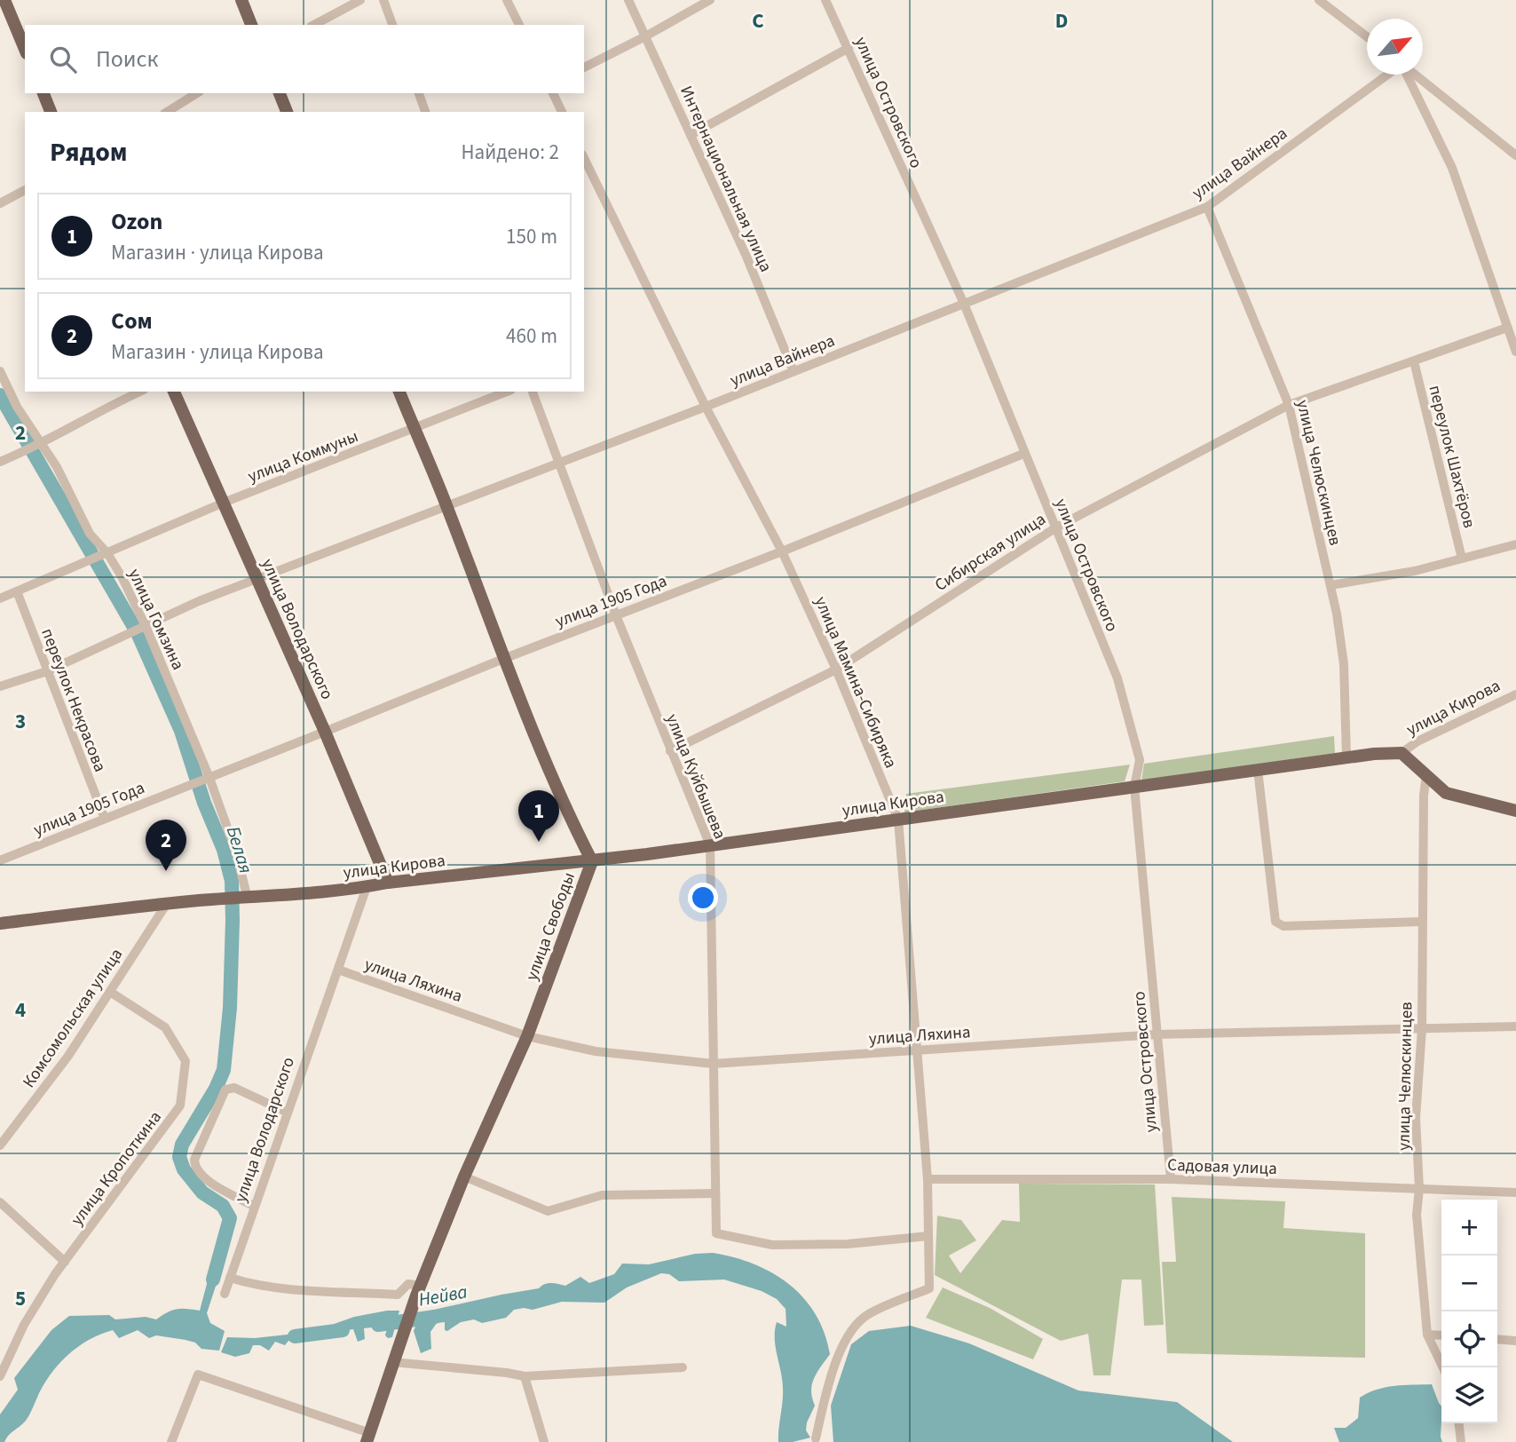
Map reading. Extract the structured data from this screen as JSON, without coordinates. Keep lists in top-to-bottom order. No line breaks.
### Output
{"streets":{"main road":["улица Володарского","улица Кирова","улица Свободы"],"street":["улица Островского","улица Вайнера","Интернациональная улица","улица Коммуны","переулок Шахтёров","улица Челюскинцев","Сибирская улица","улица 1905 Года","улица Гомзина","улица Мамина-Сибиряка","переулок Некрасова","улица Куйбышева","улица Ляхина","Комсомольская улица","Садовая улица","улица Кропоткина"]},"crossings":[["улица Островского","улица Вайнера"],["улица Островского","Сибирская улица"],["улица Островского","улица 1905 Года"],["улица Островского","улица Кирова"],["улица Островского","улица Ляхина"],["улица Островского","Садовая улица"],["улица Вайнера","Интернациональная улица"],["улица Вайнера","улица Челюскинцев"],["улица Вайнера","улица Гомзина"],["улица Вайнера","улица Володарского"],["улица Вайнера","улица Мамина-Сибиряка"],["улица Вайнера","переулок Некрасова"],["улица Вайнера","улица Куйбышева"],["улица Вайнера","улица Свободы"],["улица Коммуны","улица Гомзина"],["улица Коммуны","улица Володарского"],["улица Коммуны","переулок Некрасова"],["улица Коммуны","улица Свободы"],["переулок Шахтёров","Сибирская улица"],["улица Челюскинцев","Сибирская улица"],["улица Челюскинцев","улица Кирова"],["улица Челюскинцев","улица Ляхина"],["улица Челюскинцев","Садовая улица"],["Сибирская улица","улица Мамина-Сибиряка"],["Сибирская улица","улица Куйбышева"],["улица 1905 Года","улица Гомзина"],["улица 1905 Года","улица Володарского"],["улица 1905 Года","улица Мамина-Сибиряка"],["улица 1905 Года","переулок Некрасова"],["улица 1905 Года","улица Куйбышева"],["улица 1905 Года","улица Свободы"],["улица Гомзина","улица Кирова"],["улица Володарского","улица Кирова"],["улица Володарского","улица Ляхина"],["улица Мамина-Сибиряка","улица Кирова"],["улица Мамина-Сибиряка","улица Куйбышева"],["улица Мамина-Сибиряка","улица Ляхина"],["улица Мамина-Сибиряка","Садовая улица"],["улица Кирова","улица Куйбышева"],["улица Кирова","улица Свободы"],["улица Кирова","Комсомольская улица"],["улица Куйбышева","улица Ляхина"],["улица Свободы","улица Ляхина"],["Комсомольская улица","улица Кропоткина"]],"water":["Белая","Нейва"],"north":"top right","page":{"search":"Поиск","heading":["Рядом","Найдено: 2"],"list":[{"mark":"1","name":"Ozon","note":"Магазин · улица Кирова","value":"150 m"},{"mark":"2","name":"Сом","note":"Магазин · улица Кирова","value":"460 m"}],"pins":["1","2"],"map_buttons":["+","−"]},"grid":{"columns":["C","D"],"rows":["2","3","4","5"]}}
